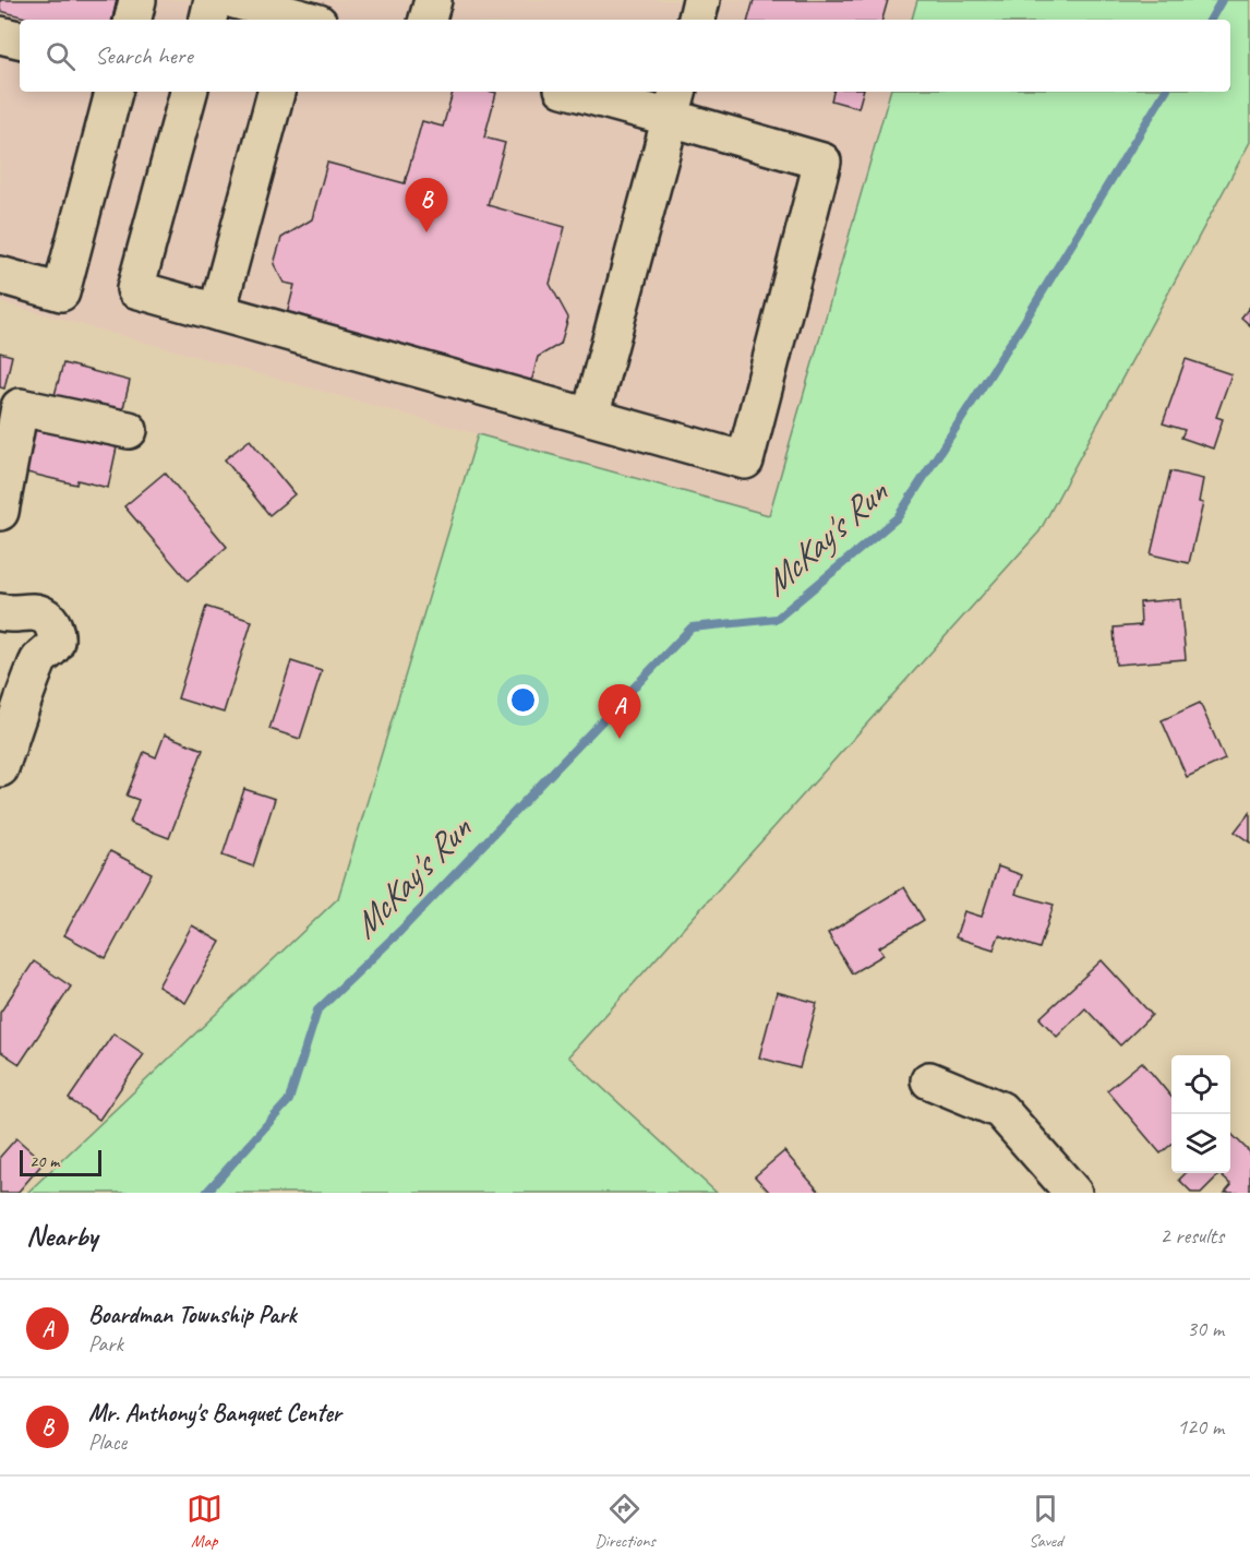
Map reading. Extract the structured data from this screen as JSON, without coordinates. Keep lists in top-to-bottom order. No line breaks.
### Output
{"water":["McKay's Run"],"scale_bar":"20 m","page":{"search":"Search here","pins":["B","A"],"scale":"20 m","heading":["Nearby","2 results"],"list":[{"mark":"A","name":"Boardman Township Park","note":"Park","value":"30 m"},{"mark":"B","name":"Mr. Anthony's Banquet Center","note":"Place","value":"120 m"}],"nav":["Map","Directions","Saved"]}}
